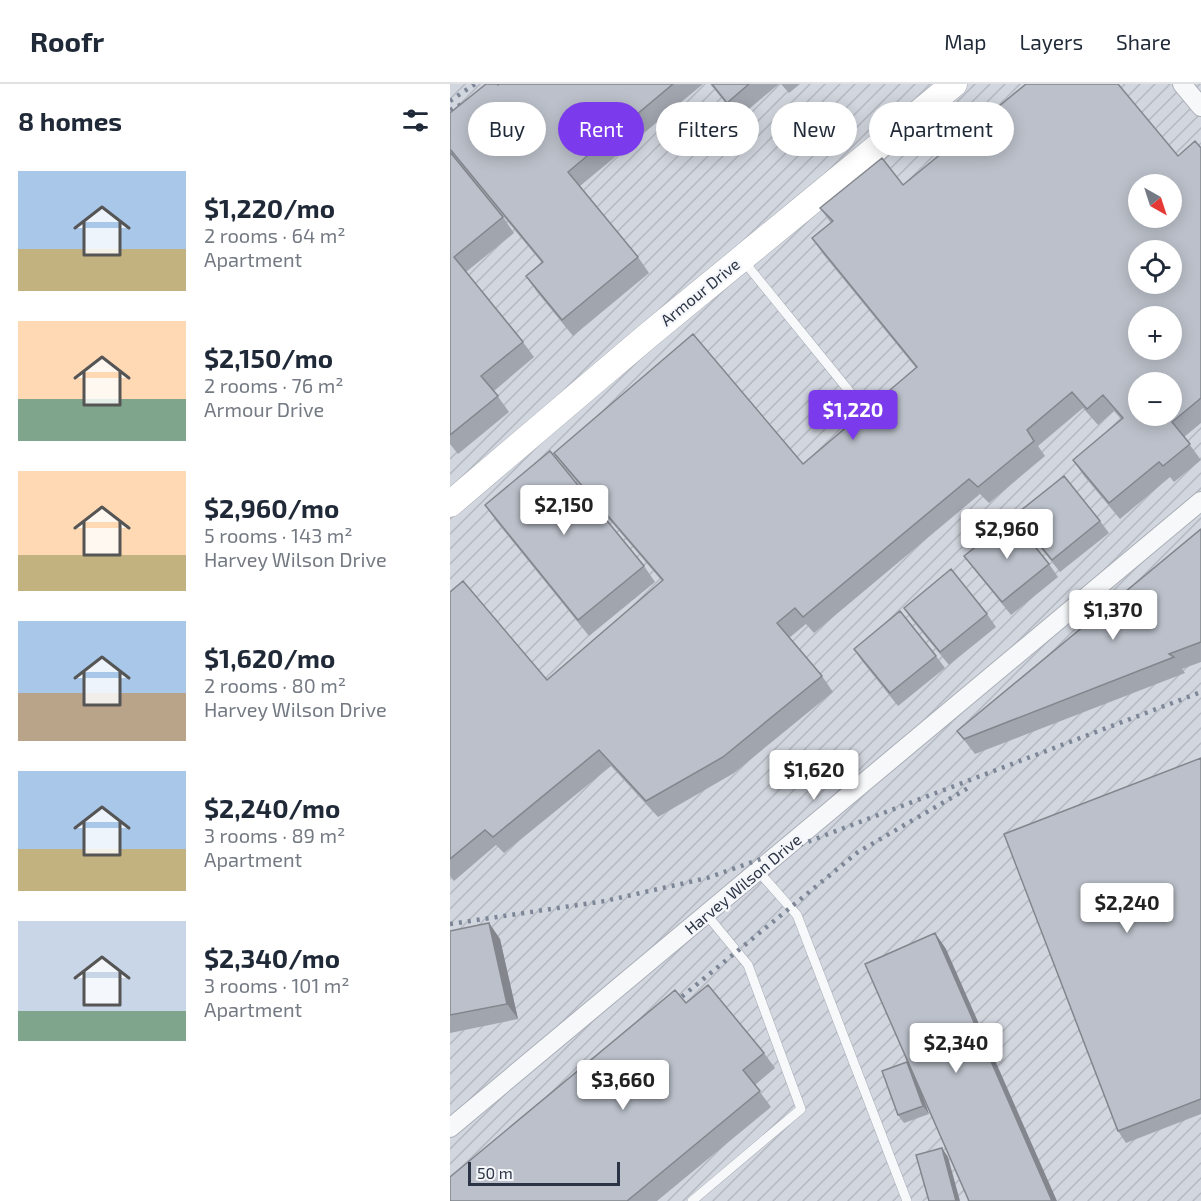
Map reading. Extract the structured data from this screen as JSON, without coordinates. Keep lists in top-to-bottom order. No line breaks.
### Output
{"streets":{"street":["Armour Drive","Harvey Wilson Drive"]},"scale_bar":"50 m","north":"bottom right","page":{"header":"Roofr","nav":["Map","Layers","Share"],"heading":"8 homes","chip":["Buy","Rent","Filters","New","Apartment"],"list":[{"name":"$1,220/mo","note":"2 rooms · 64 m² · Apartment"},{"name":"$2,150/mo","note":"2 rooms · 76 m² · Armour Drive"},{"name":"$2,960/mo","note":"5 rooms · 143 m² · Harvey Wilson Drive"},{"name":"$1,620/mo","note":"2 rooms · 80 m² · Harvey Wilson Drive"},{"name":"$2,240/mo","note":"3 rooms · 89 m² · Apartment"},{"name":"$2,340/mo","note":"3 rooms · 101 m² · Apartment"}],"map_buttons":["+","−"],"price":["$1,220","$2,150","$2,960","$1,370","$1,620","$2,240","$2,340","$3,660"],"scale":"50 m"}}
